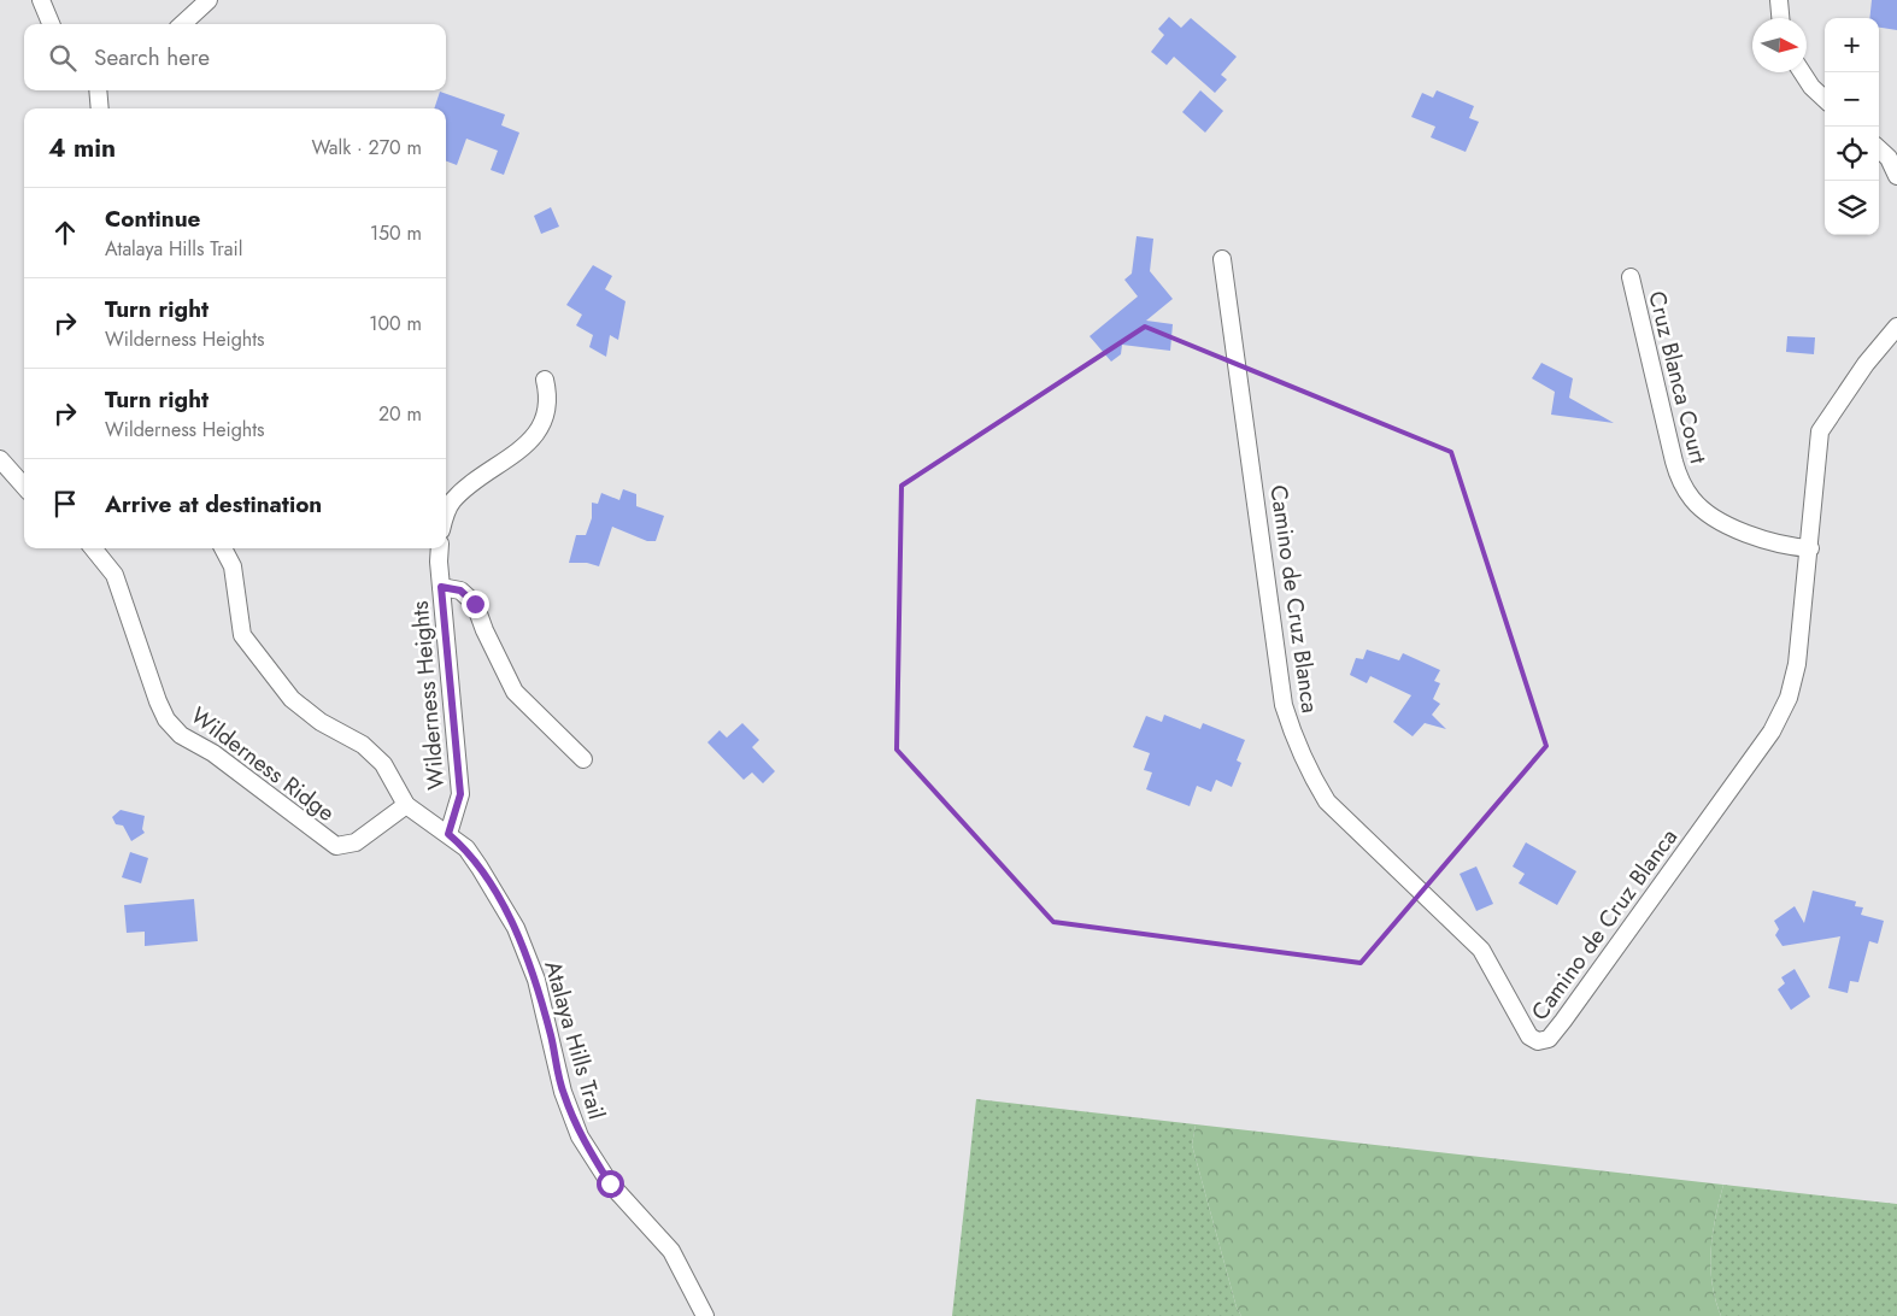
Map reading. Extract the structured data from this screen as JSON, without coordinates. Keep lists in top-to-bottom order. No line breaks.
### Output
{"streets":{"street":["Cruz Blanca Court","Camino de Cruz Blanca","Wilderness Heights","Wilderness Ridge","Atalaya Hills Trail"]},"crossings":[["Cruz Blanca Court","Camino de Cruz Blanca"],["Wilderness Heights","Atalaya Hills Trail"],["Wilderness Ridge","Atalaya Hills Trail"]],"north":"right","page":{"map_buttons":["+","−"],"search":"Search here","heading":["4 min","Walk · 270 m"],"list":[["Continue","Atalaya Hills Trail","150 m"],["Turn right","Wilderness Heights","100 m"],["Turn right","Wilderness Heights","20 m"],"Arrive at destination"]}}
